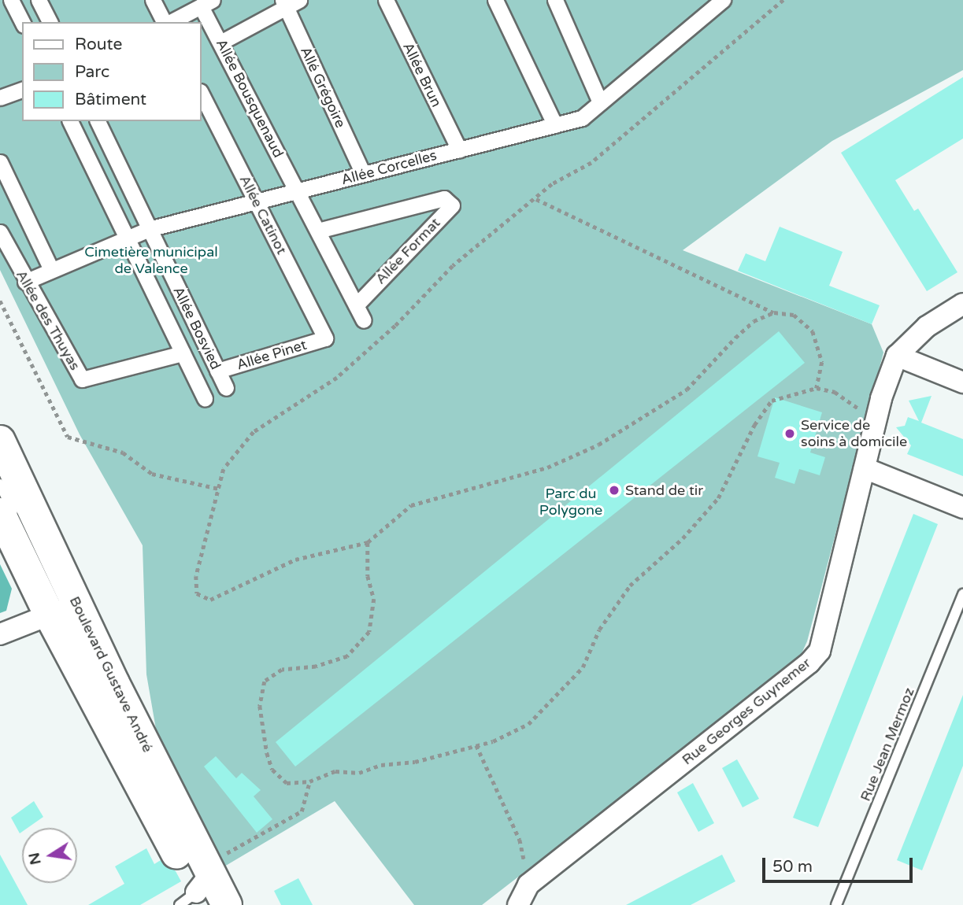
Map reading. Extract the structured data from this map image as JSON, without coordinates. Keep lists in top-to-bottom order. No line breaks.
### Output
{"streets":{"main road":["Boulevard Gustave André"],"street":["Allée Brun","Allé Grégoire","Allée Bousquenaud","Allée Corcelles","Allée Catinot","Allée Format","Allée des Thuyas","Allée Bosvied","Allée Pinet","Rue Georges Guynemer"],"lane":["Rue Jean Mermoz"]},"crossings":[["Allée Brun","Allée Corcelles"],["Allé Grégoire","Allée Corcelles"],["Allée Bousquenaud","Allée Corcelles"],["Allée Bousquenaud","Allée Format"],["Allée Corcelles","Allée Catinot"],["Allée Corcelles","Allée des Thuyas"],["Allée Corcelles","Allée Bosvied"],["Allée Catinot","Allée Pinet"],["Allée Bosvied","Allée Pinet"]],"parks":["Cimetière municipal de Valence","Parc du Polygone"],"places":["Service de soins à domicile","Stand de tir"],"legend":["Route","Parc","Bâtiment"],"scale_bar":"50 m","north":"left"}
